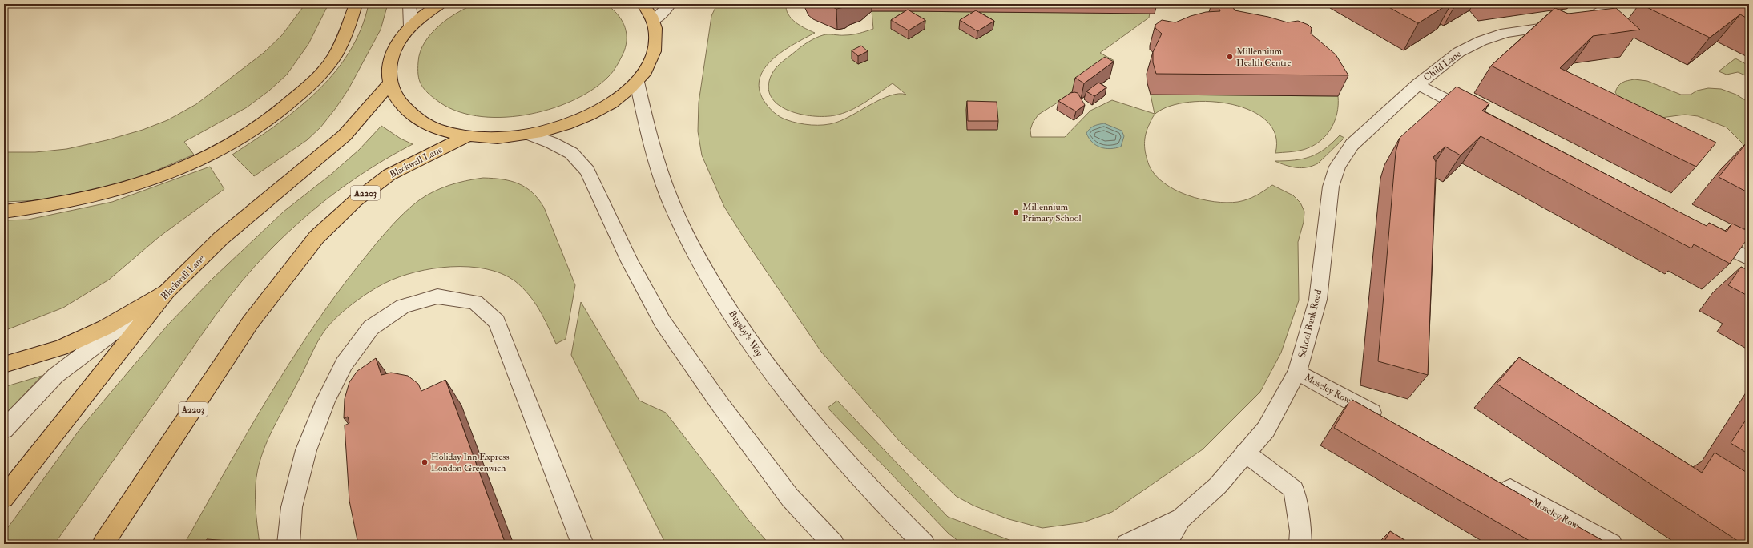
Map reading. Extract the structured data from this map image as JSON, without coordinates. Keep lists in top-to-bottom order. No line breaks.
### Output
{"streets":{"main road":["Blackwall Lane","A2203"],"street":["Child Lane","School Bank Road","Bugsby's Way","Moseley Row"]},"crossings":[["Child Lane","School Bank Road"],["School Bank Road","Moseley Row"]],"places":["Millennium Health Centre","Millennium Primary School","Holiday Inn Express London Greenwich"]}
